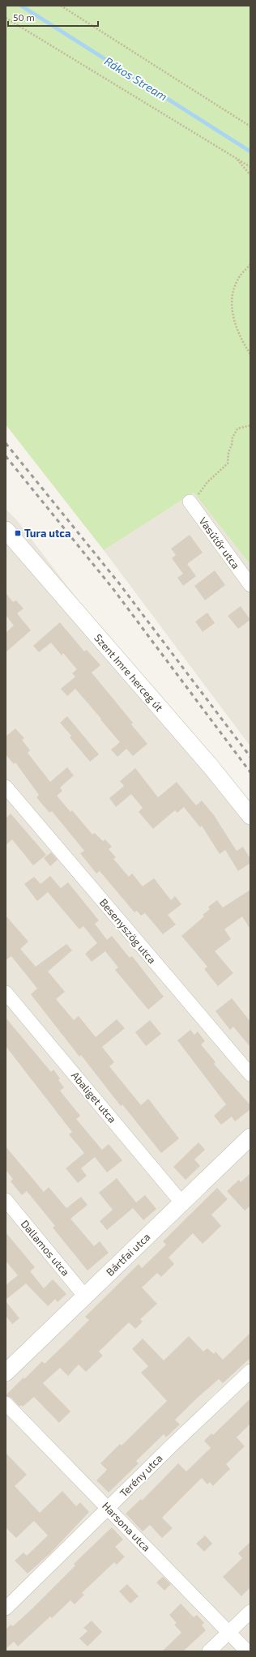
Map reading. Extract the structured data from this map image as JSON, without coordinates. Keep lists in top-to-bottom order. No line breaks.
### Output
{"streets":{"street":["Vasútőr utca","Szent Imre herceg út","Besenyszög utca","Abaliget utca","Dallamos utca","Bártfai utca","Terény utca","Harsona utca"]},"crossings":[["Abaliget utca","Bártfai utca"],["Dallamos utca","Bártfai utca"],["Terény utca","Harsona utca"]],"water":["Rákos Stream"],"places":{"transit":["Tura utca"]},"scale_bar":"50 m"}
